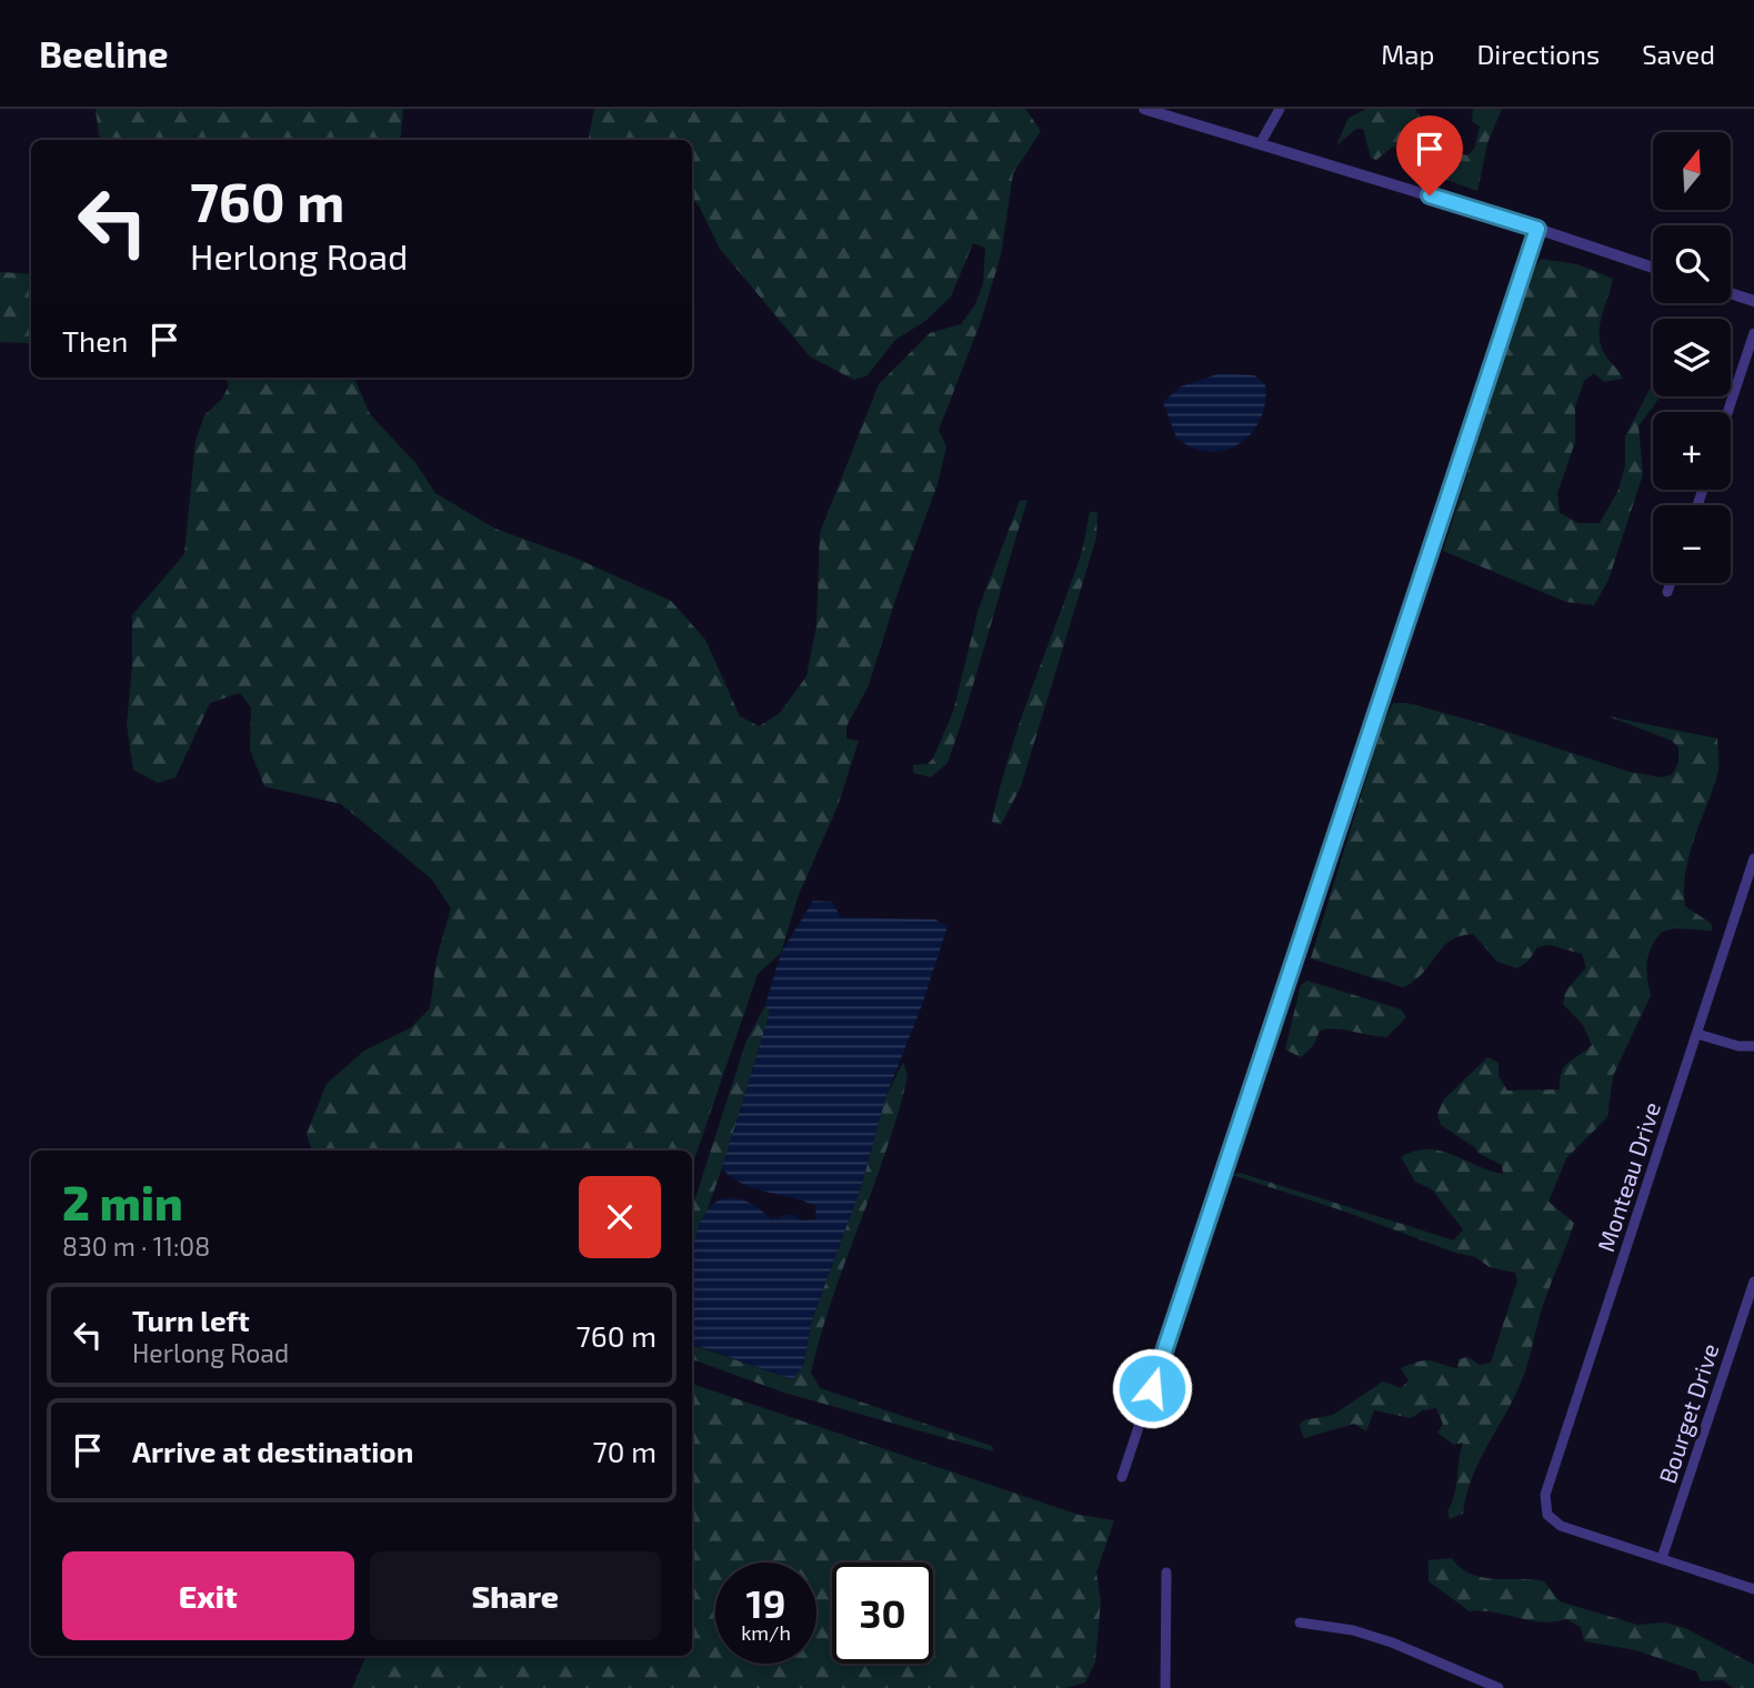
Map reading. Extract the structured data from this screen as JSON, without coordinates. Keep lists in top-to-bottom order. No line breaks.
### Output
{"streets":{"street":["Monteau Drive","Bourget Drive"]},"crossings":[["Monteau Drive","Bourget Drive"]],"north":"top","page":{"header":"Beeline","nav":["Map","Directions","Saved"],"map_buttons":["+","−"],"turn":["760 m","Herlong Road"],"then":"Then","heading":["2 min","830 m · 11:08"],"list":[{"name":"Turn left","note":"Herlong Road","value":"760 m"},{"name":"Arrive at destination","value":"70 m"}],"buttons":["Exit","Share"],"speed":"19 km/h","limit":"30"}}
